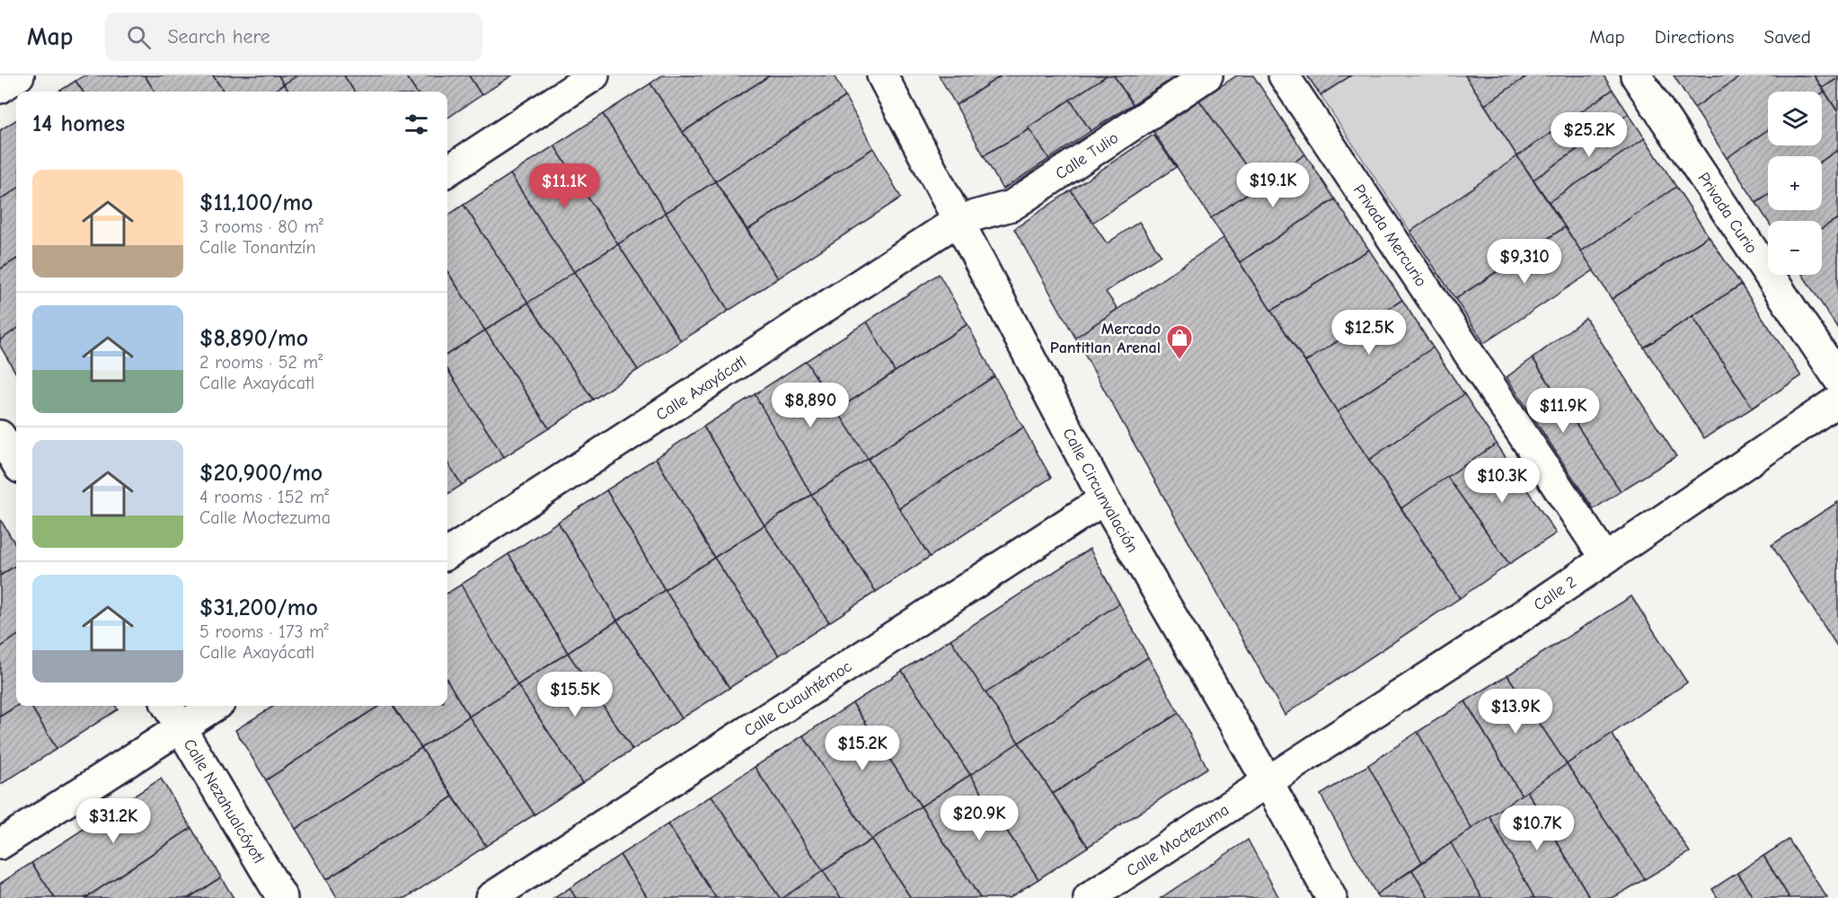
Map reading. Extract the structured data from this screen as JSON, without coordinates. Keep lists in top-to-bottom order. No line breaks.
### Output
{"streets":{"street":["Calle Tulio","Privada Curio","Privada Mercurio","Calle Axayácatl","Calle Circunvalación","Calle 2","Calle Cuauhtémoc","Calle Nezahualcóyotl","Calle Moctezuma"]},"crossings":[["Calle Tulio","Calle Axayácatl"],["Calle Tulio","Calle Circunvalación"],["Privada Mercurio","Calle 2"],["Calle Axayácatl","Calle Circunvalación"],["Calle Circunvalación","Calle 2"],["Calle Circunvalación","Calle Cuauhtémoc"],["Calle Circunvalación","Calle Moctezuma"],["Calle 2","Calle Moctezuma"]],"places":{"shop":["Mercado Pantitlan Arenal"]},"page":{"header":"Map","search":"Search here","nav":["Map","Directions","Saved"],"map_buttons":["+","−"],"heading":"14 homes","price":["$25.2K","$19.1K","$11.1K","$9,310","$12.5K","$8,890","$11.9K","$10.3K","$15.5K","$13.9K","$15.2K","$20.9K","$31.2K","$10.7K"],"list":[{"name":"$11,100/mo","note":"3 rooms · 80 m² · Calle Tonantzín"},{"name":"$8,890/mo","note":"2 rooms · 52 m² · Calle Axayácatl"},{"name":"$20,900/mo","note":"4 rooms · 152 m² · Calle Moctezuma"},{"name":"$31,200/mo","note":"5 rooms · 173 m² · Calle Axayácatl"}]}}
